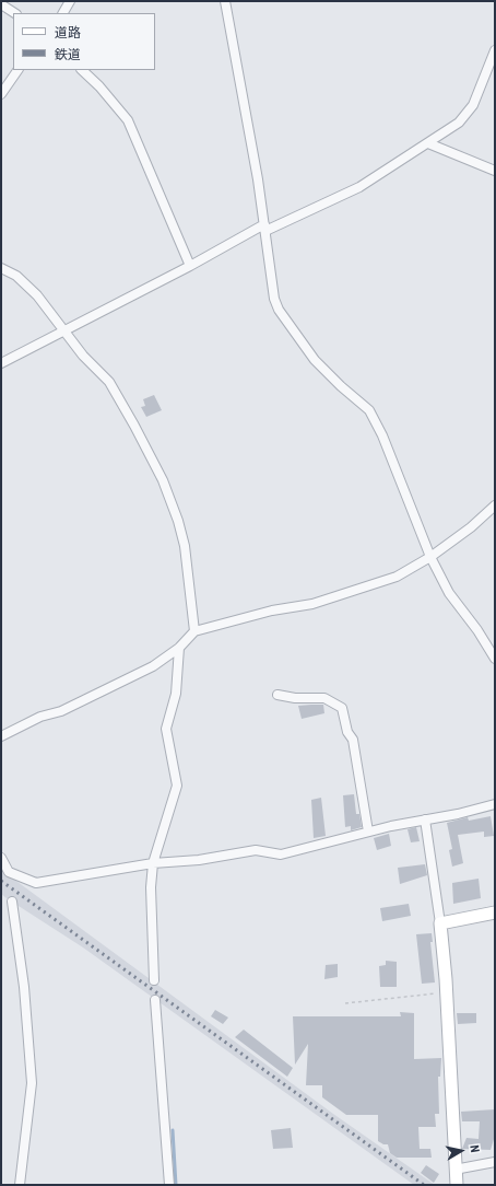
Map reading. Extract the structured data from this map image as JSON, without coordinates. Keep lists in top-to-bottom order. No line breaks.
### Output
{"legend":["道路","鉄道"],"north":"right"}
